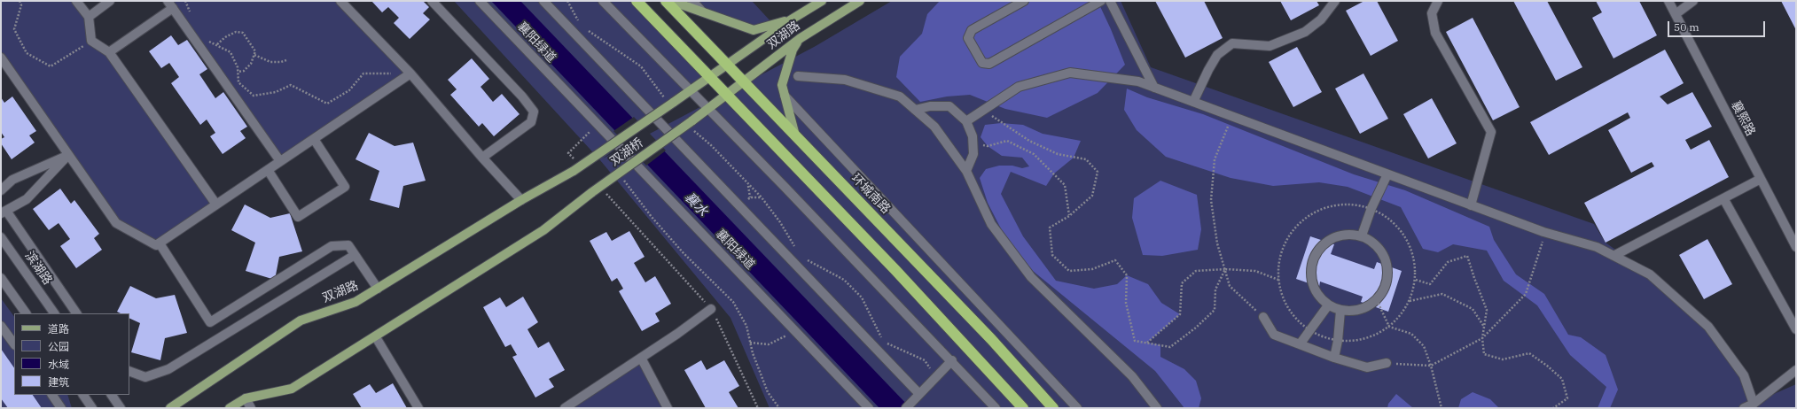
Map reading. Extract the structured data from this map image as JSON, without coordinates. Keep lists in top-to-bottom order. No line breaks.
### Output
{"streets":{"highway":["环城南路"],"main road":["双湖路","双湖桥"],"street":["襄阳绿道","襄熙路","滨湖路"]},"crossings":[["双湖路","双湖桥"],["双湖路","环城南路"]],"water":["襄水"],"legend":["道路","公园","水域","建筑"],"scale_bar":"50 m"}
